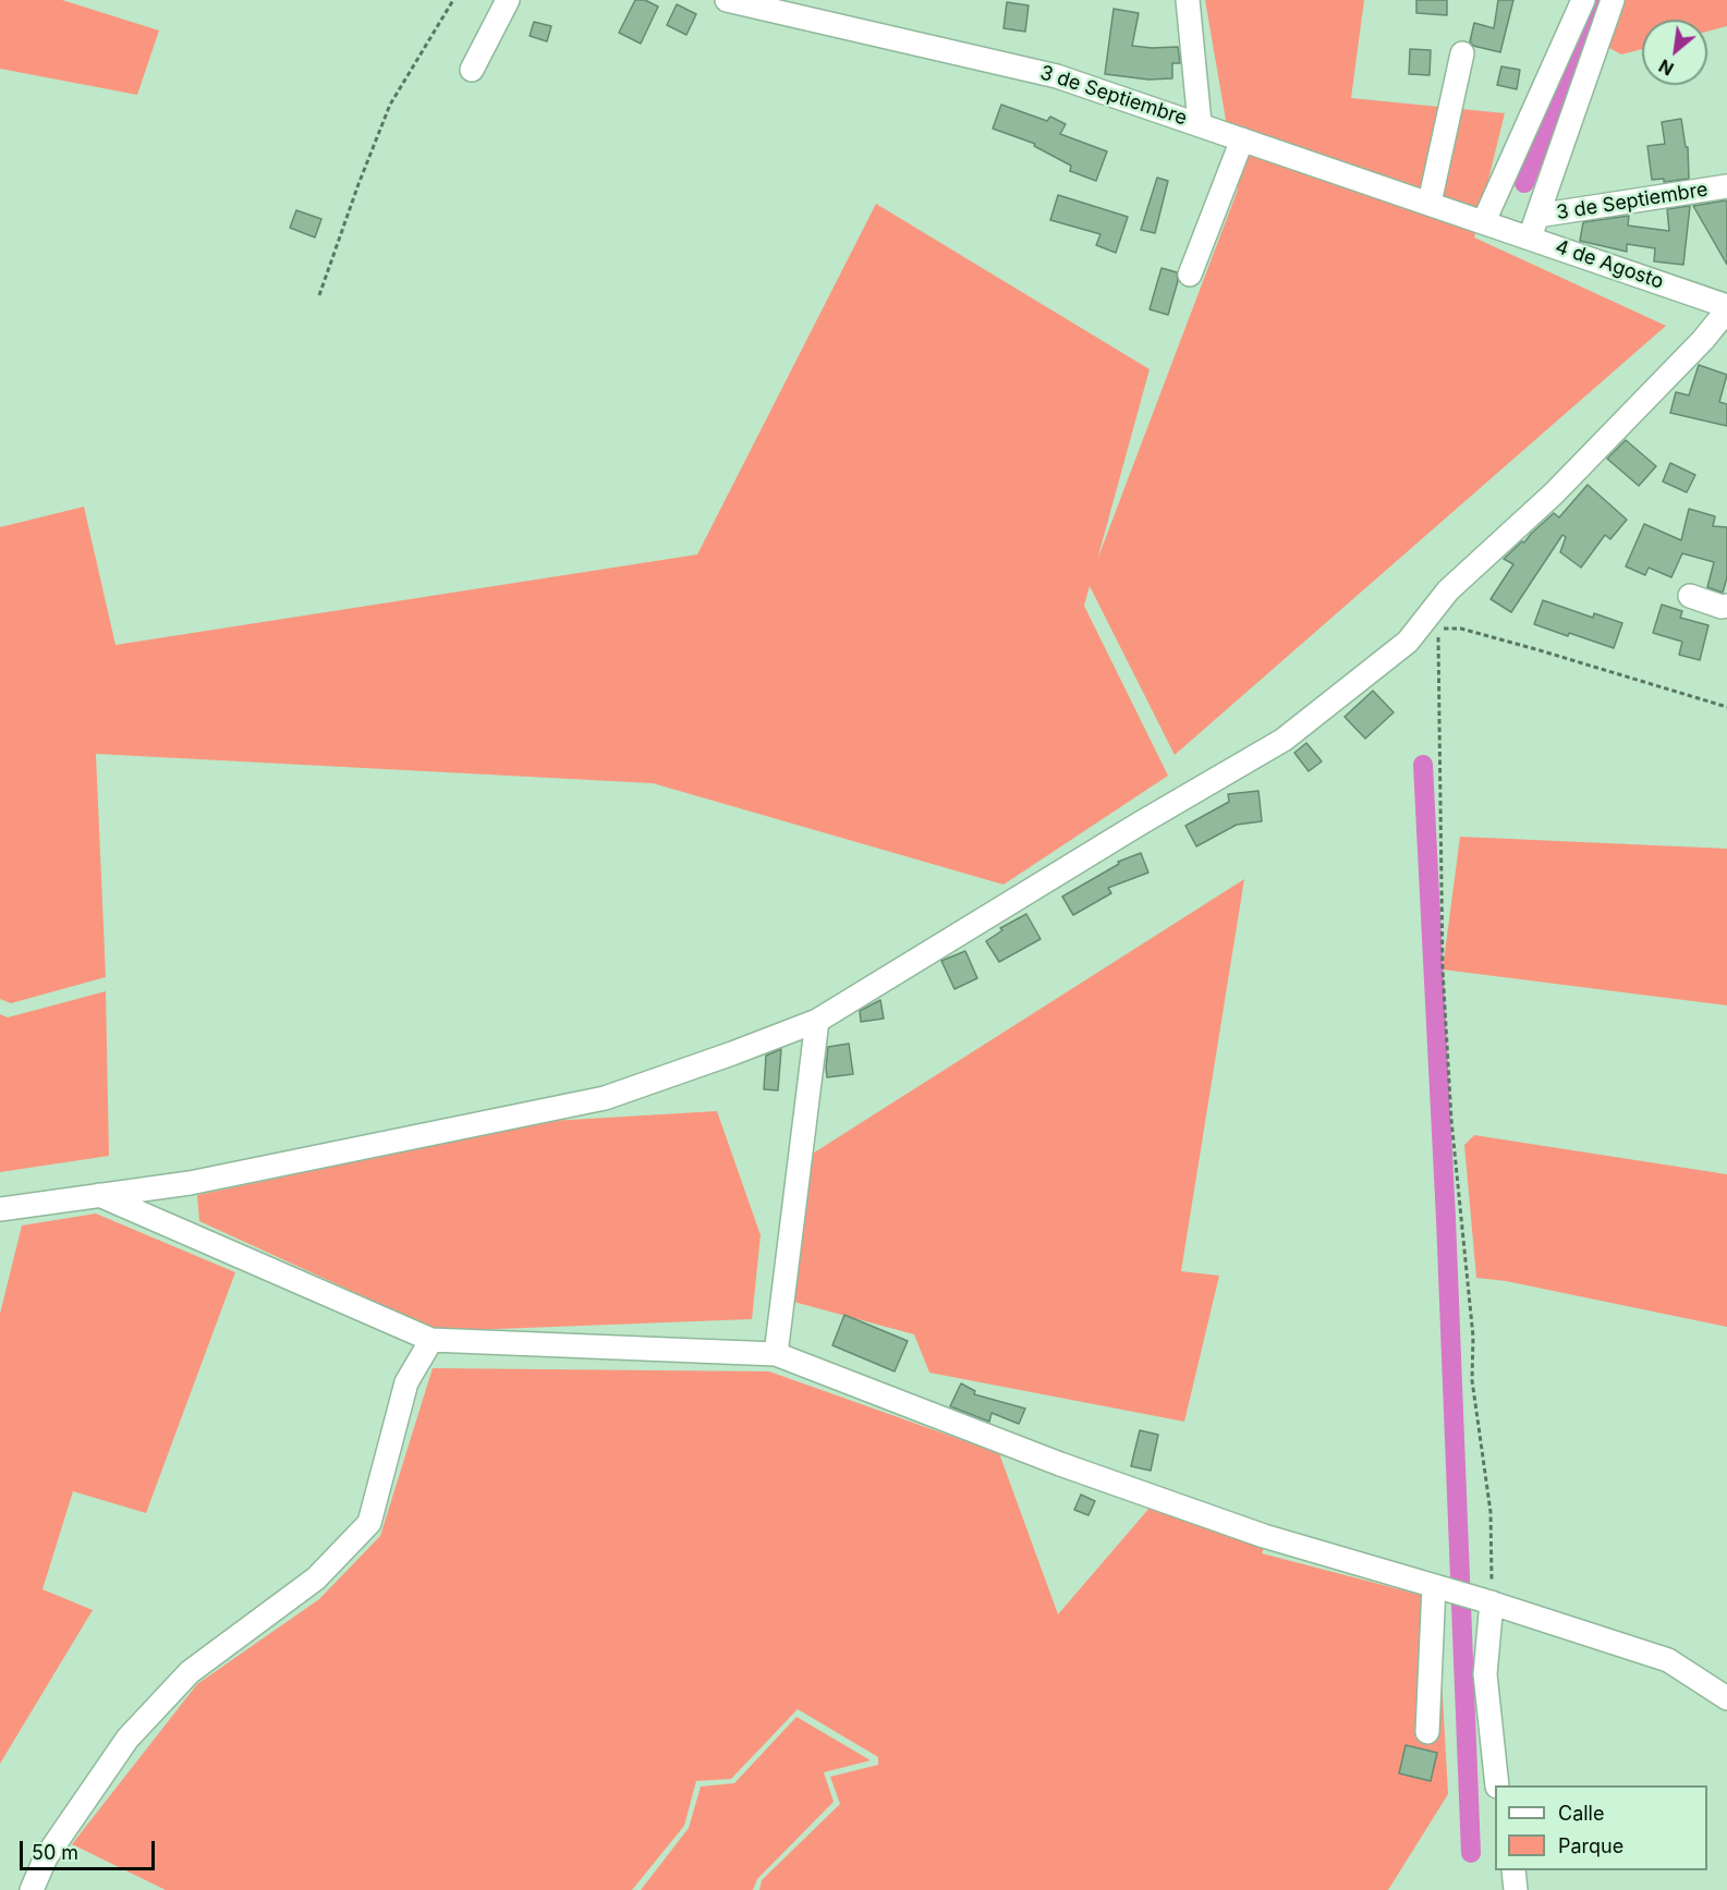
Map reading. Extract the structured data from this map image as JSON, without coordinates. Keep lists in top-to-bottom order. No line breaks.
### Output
{"streets":{"street":["3 de Septiembre","4 de Agosto"]},"crossings":[["3 de Septiembre","4 de Agosto"]],"legend":["Calle","Parque"],"scale_bar":"50 m","north":"bottom left"}
